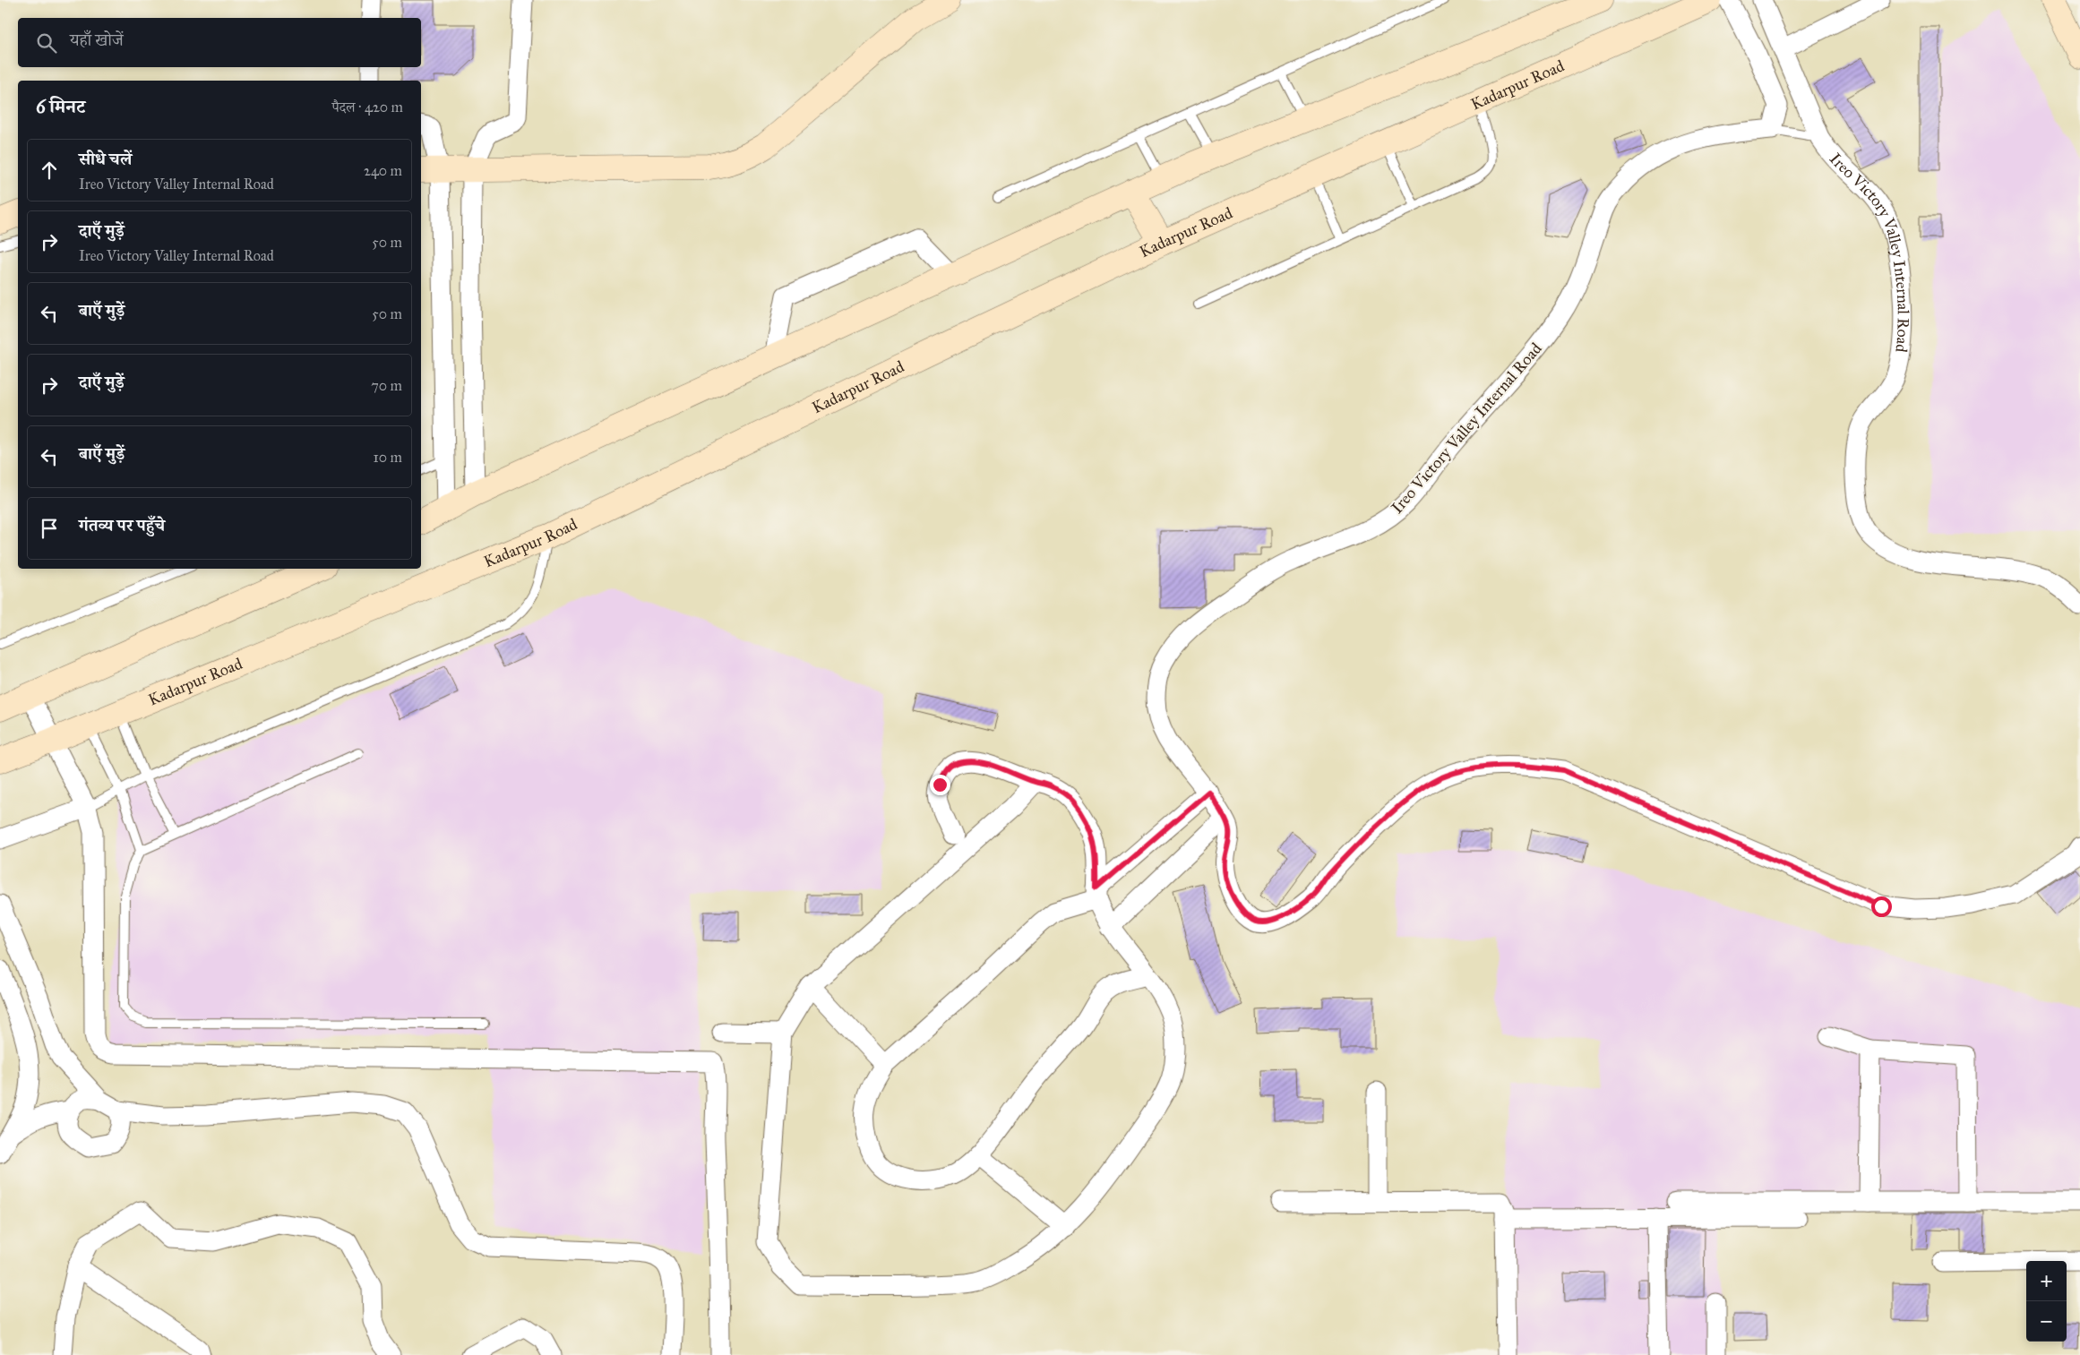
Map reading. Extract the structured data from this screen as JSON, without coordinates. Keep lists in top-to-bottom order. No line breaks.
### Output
{"streets":{"street":["Kadarpur Road","Ireo Victory Valley Internal Road"]},"page":{"search":"यहाँ खोजें","heading":["6 मिनट","पैदल · 420 m"],"list":[["सीधे चलें","Ireo Victory Valley Internal Road","240 m"],["दाएँ मुड़ें","Ireo Victory Valley Internal Road","50 m"],["बाएँ मुड़ें","50 m"],["दाएँ मुड़ें","70 m"],["बाएँ मुड़ें","10 m"],"गंतव्य पर पहुँचे"],"map_buttons":["+","−"]}}
